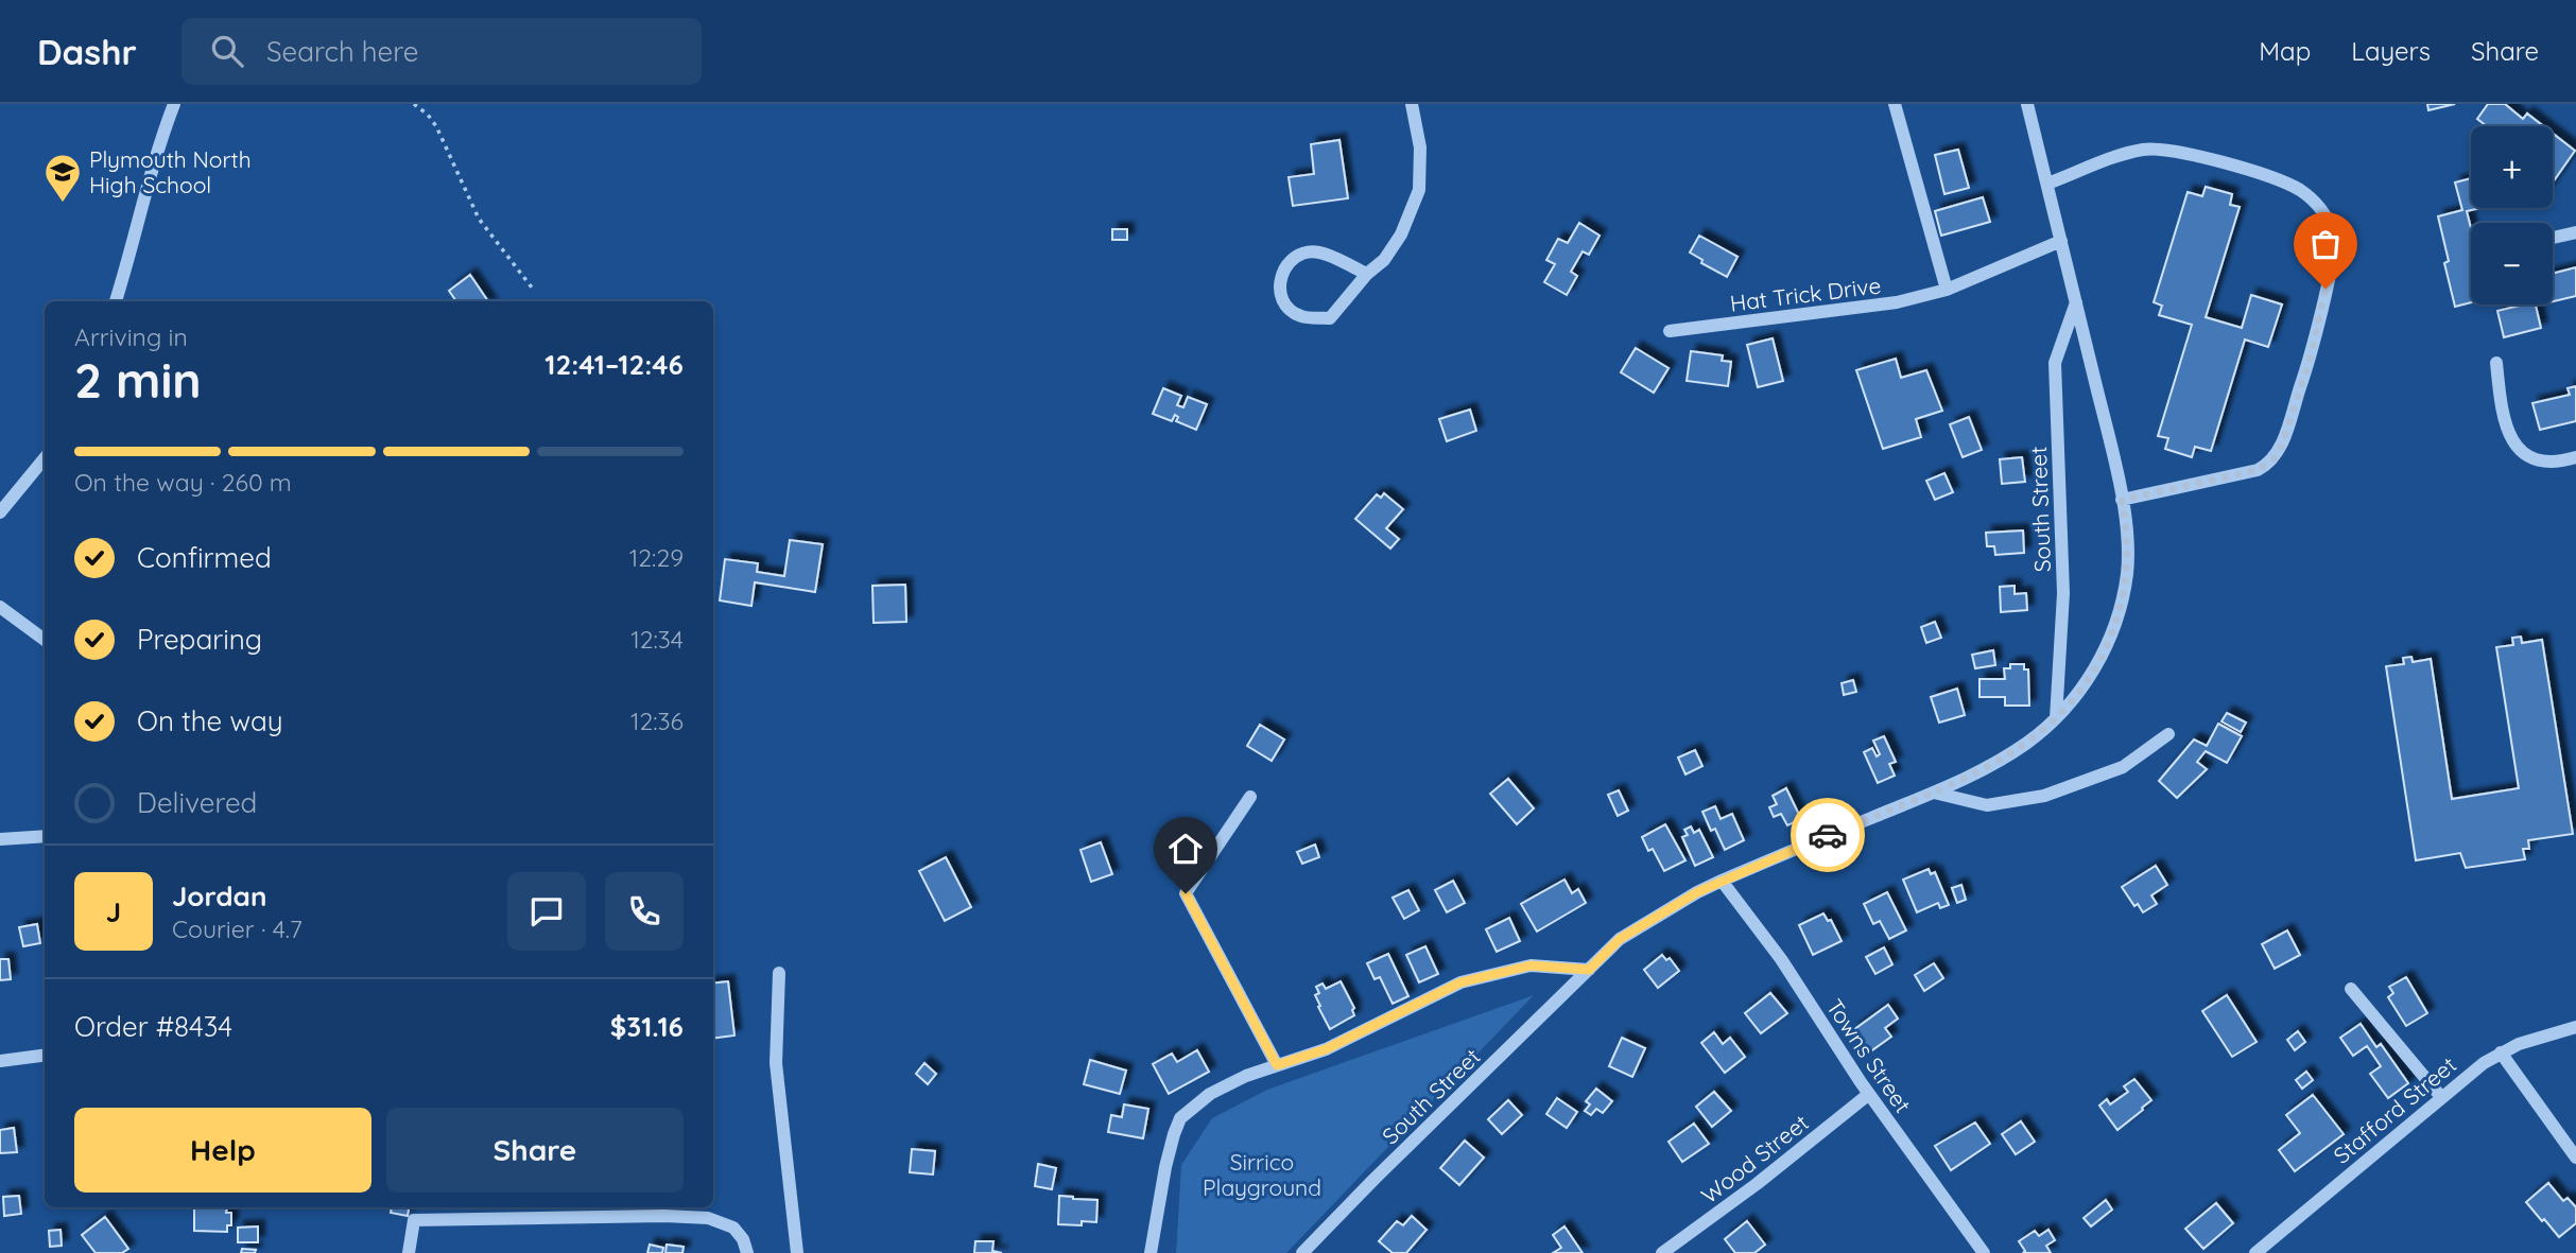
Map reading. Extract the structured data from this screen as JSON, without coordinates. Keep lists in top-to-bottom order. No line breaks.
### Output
{"streets":{"street":["Hat Trick Drive","South Street","Towns Street","Stafford Street","Wood Street"]},"crossings":[["Hat Trick Drive","South Street"],["South Street","Towns Street"],["Towns Street","Wood Street"]],"parks":["Sirrico Playground"],"places":{"school or university":["Plymouth North High School"]},"page":{"header":"Dashr","search":"Search here","nav":["Map","Layers","Share"],"map_buttons":["+","−"],"heading":["2 min","Arriving in","12:41–12:46"],"panel":["Jordan","Courier · 4.7","Order #8434","$31.16"],"bar":"On the way · 260 m","list":[["Confirmed","12:29"],["Preparing","12:34"],["On the way","12:36"],"Delivered"],"round":"J","buttons":["Help","Share"]}}
